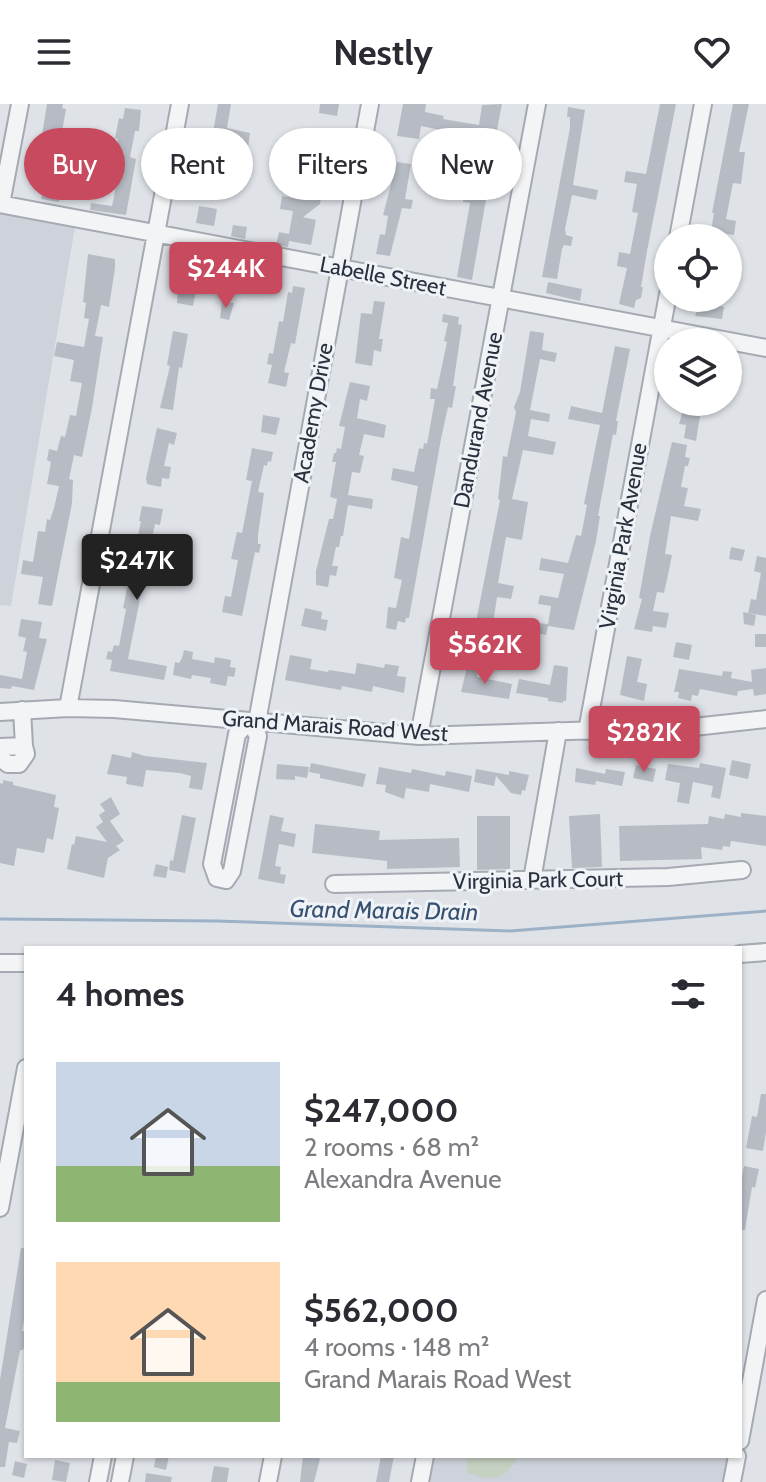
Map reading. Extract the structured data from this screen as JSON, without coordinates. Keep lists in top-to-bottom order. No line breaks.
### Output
{"streets":{"street":["Labelle Street","Academy Drive","Dandurand Avenue","Virginia Park Avenue","Grand Marais Road West","Virginia Park Court"]},"crossings":[["Labelle Street","Academy Drive"],["Labelle Street","Dandurand Avenue"],["Labelle Street","Virginia Park Avenue"],["Academy Drive","Grand Marais Road West"],["Dandurand Avenue","Grand Marais Road West"],["Virginia Park Avenue","Grand Marais Road West"]],"water":["Grand Marais Drain"],"page":{"header":"Nestly","chip":["Buy","Rent","Filters","New"],"price":["$244K","$247K","$562K","$282K"],"heading":"4 homes","list":[{"name":"$247,000","note":"2 rooms · 68 m² · Alexandra Avenue"},{"name":"$562,000","note":"4 rooms · 148 m² · Grand Marais Road West"}]}}
